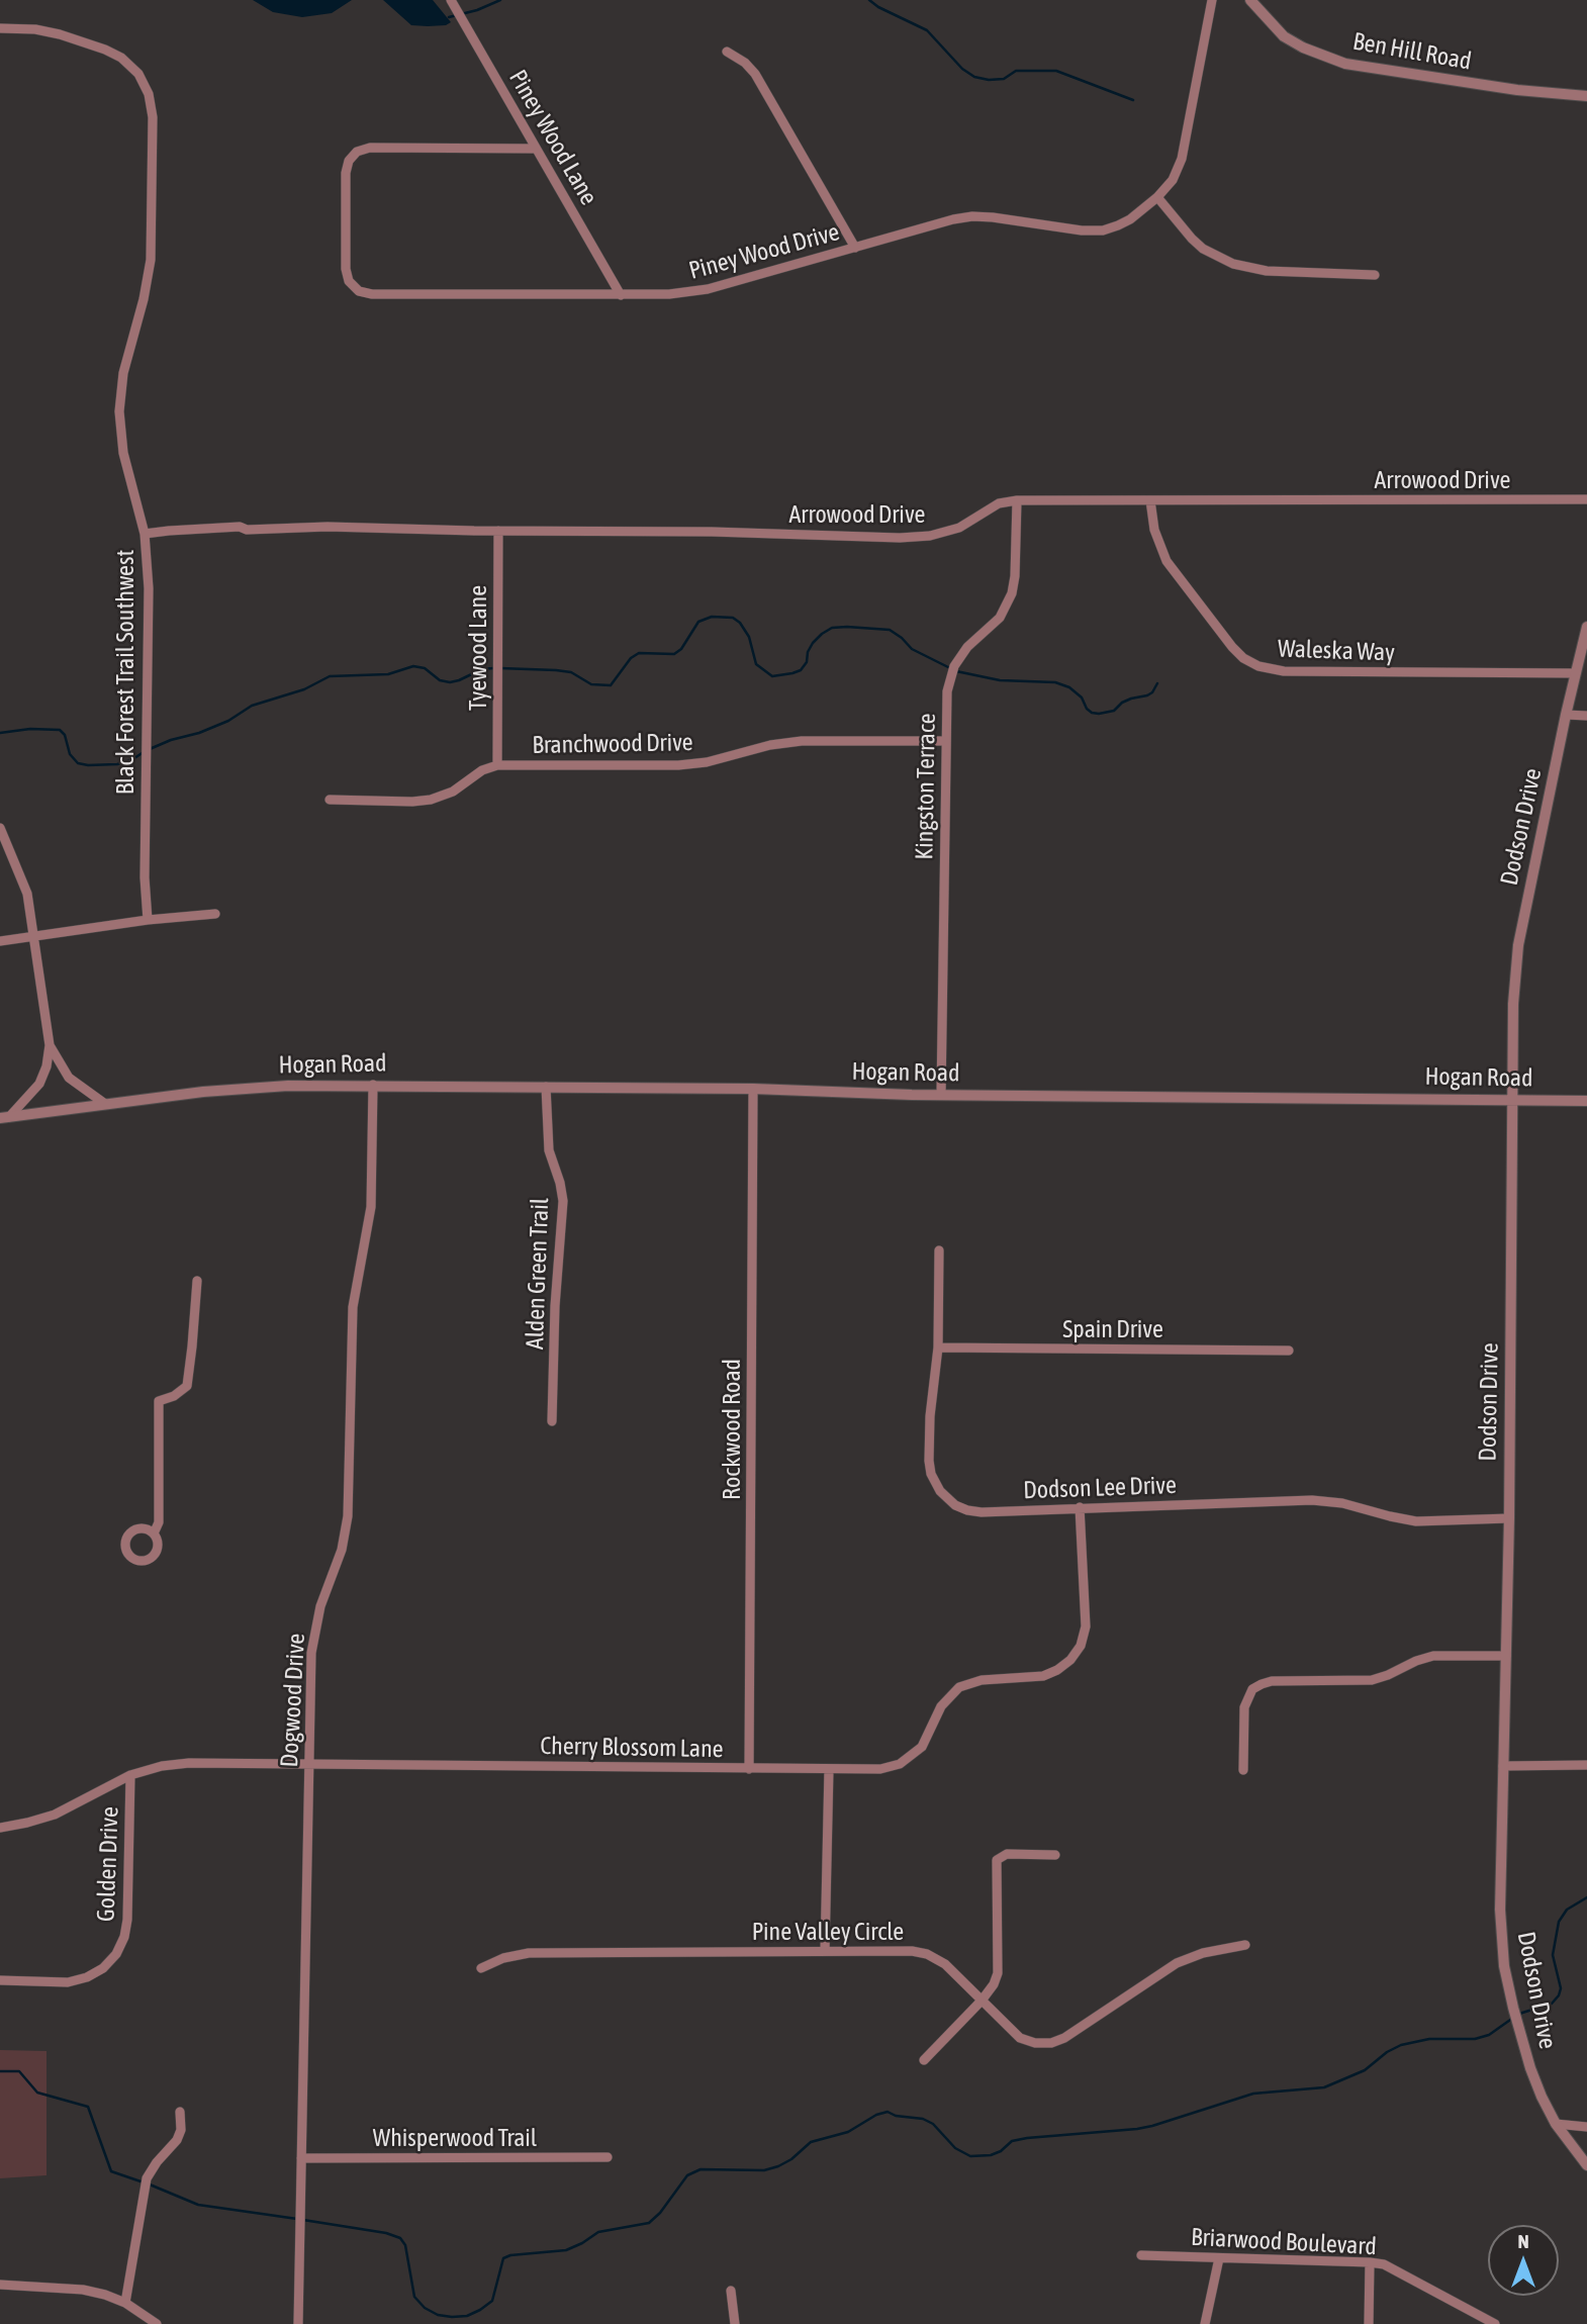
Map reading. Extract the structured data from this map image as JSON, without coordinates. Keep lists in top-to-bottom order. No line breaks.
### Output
{"streets":{"street":["Ben Hill Road","Piney Wood Lane","Piney Wood Drive","Arrowood Drive","Tyewood Lane","Waleska Way","Black Forest Trail Southwest","Branchwood Drive","Kingston Terrace","Dodson Drive","Hogan Road","Alden Green Trail","Spain Drive","Rockwood Road","Dodson Lee Drive","Dogwood Drive","Cherry Blossom Lane","Golden Drive","Pine Valley Circle","Whisperwood Trail","Briarwood Boulevard"]},"crossings":[["Piney Wood Lane","Piney Wood Drive"],["Arrowood Drive","Tyewood Lane"],["Arrowood Drive","Waleska Way"],["Arrowood Drive","Black Forest Trail Southwest"],["Arrowood Drive","Kingston Terrace"],["Tyewood Lane","Branchwood Drive"],["Waleska Way","Dodson Drive"],["Branchwood Drive","Kingston Terrace"],["Kingston Terrace","Hogan Road"],["Dodson Drive","Hogan Road"],["Dodson Drive","Dodson Lee Drive"],["Hogan Road","Alden Green Trail"],["Hogan Road","Rockwood Road"],["Hogan Road","Dogwood Drive"],["Spain Drive","Dodson Lee Drive"],["Rockwood Road","Cherry Blossom Lane"],["Dodson Lee Drive","Cherry Blossom Lane"],["Dogwood Drive","Cherry Blossom Lane"],["Dogwood Drive","Whisperwood Trail"],["Cherry Blossom Lane","Golden Drive"]],"north":"top"}
